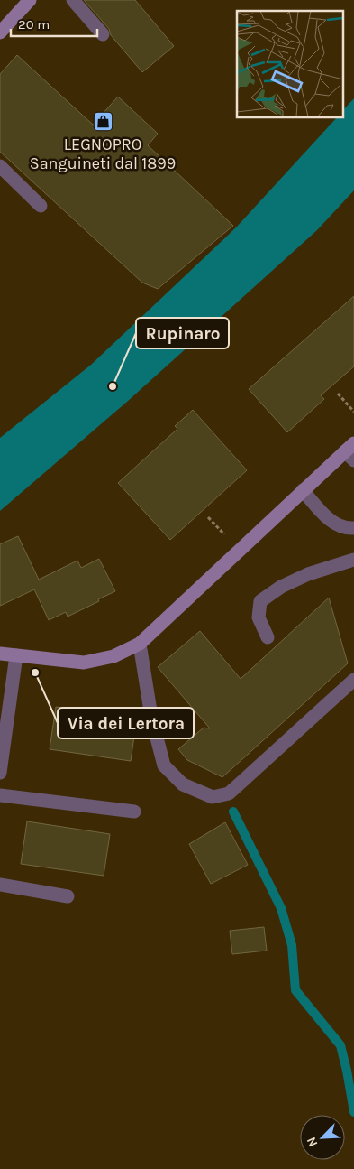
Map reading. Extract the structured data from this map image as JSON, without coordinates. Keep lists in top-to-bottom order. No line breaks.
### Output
{"places":{"shop":["LEGNOPRO Sanguineti dal 1899"],"other":["Rupinaro","Via dei Lertora"]},"scale_bar":"20 m","north":"bottom left"}
